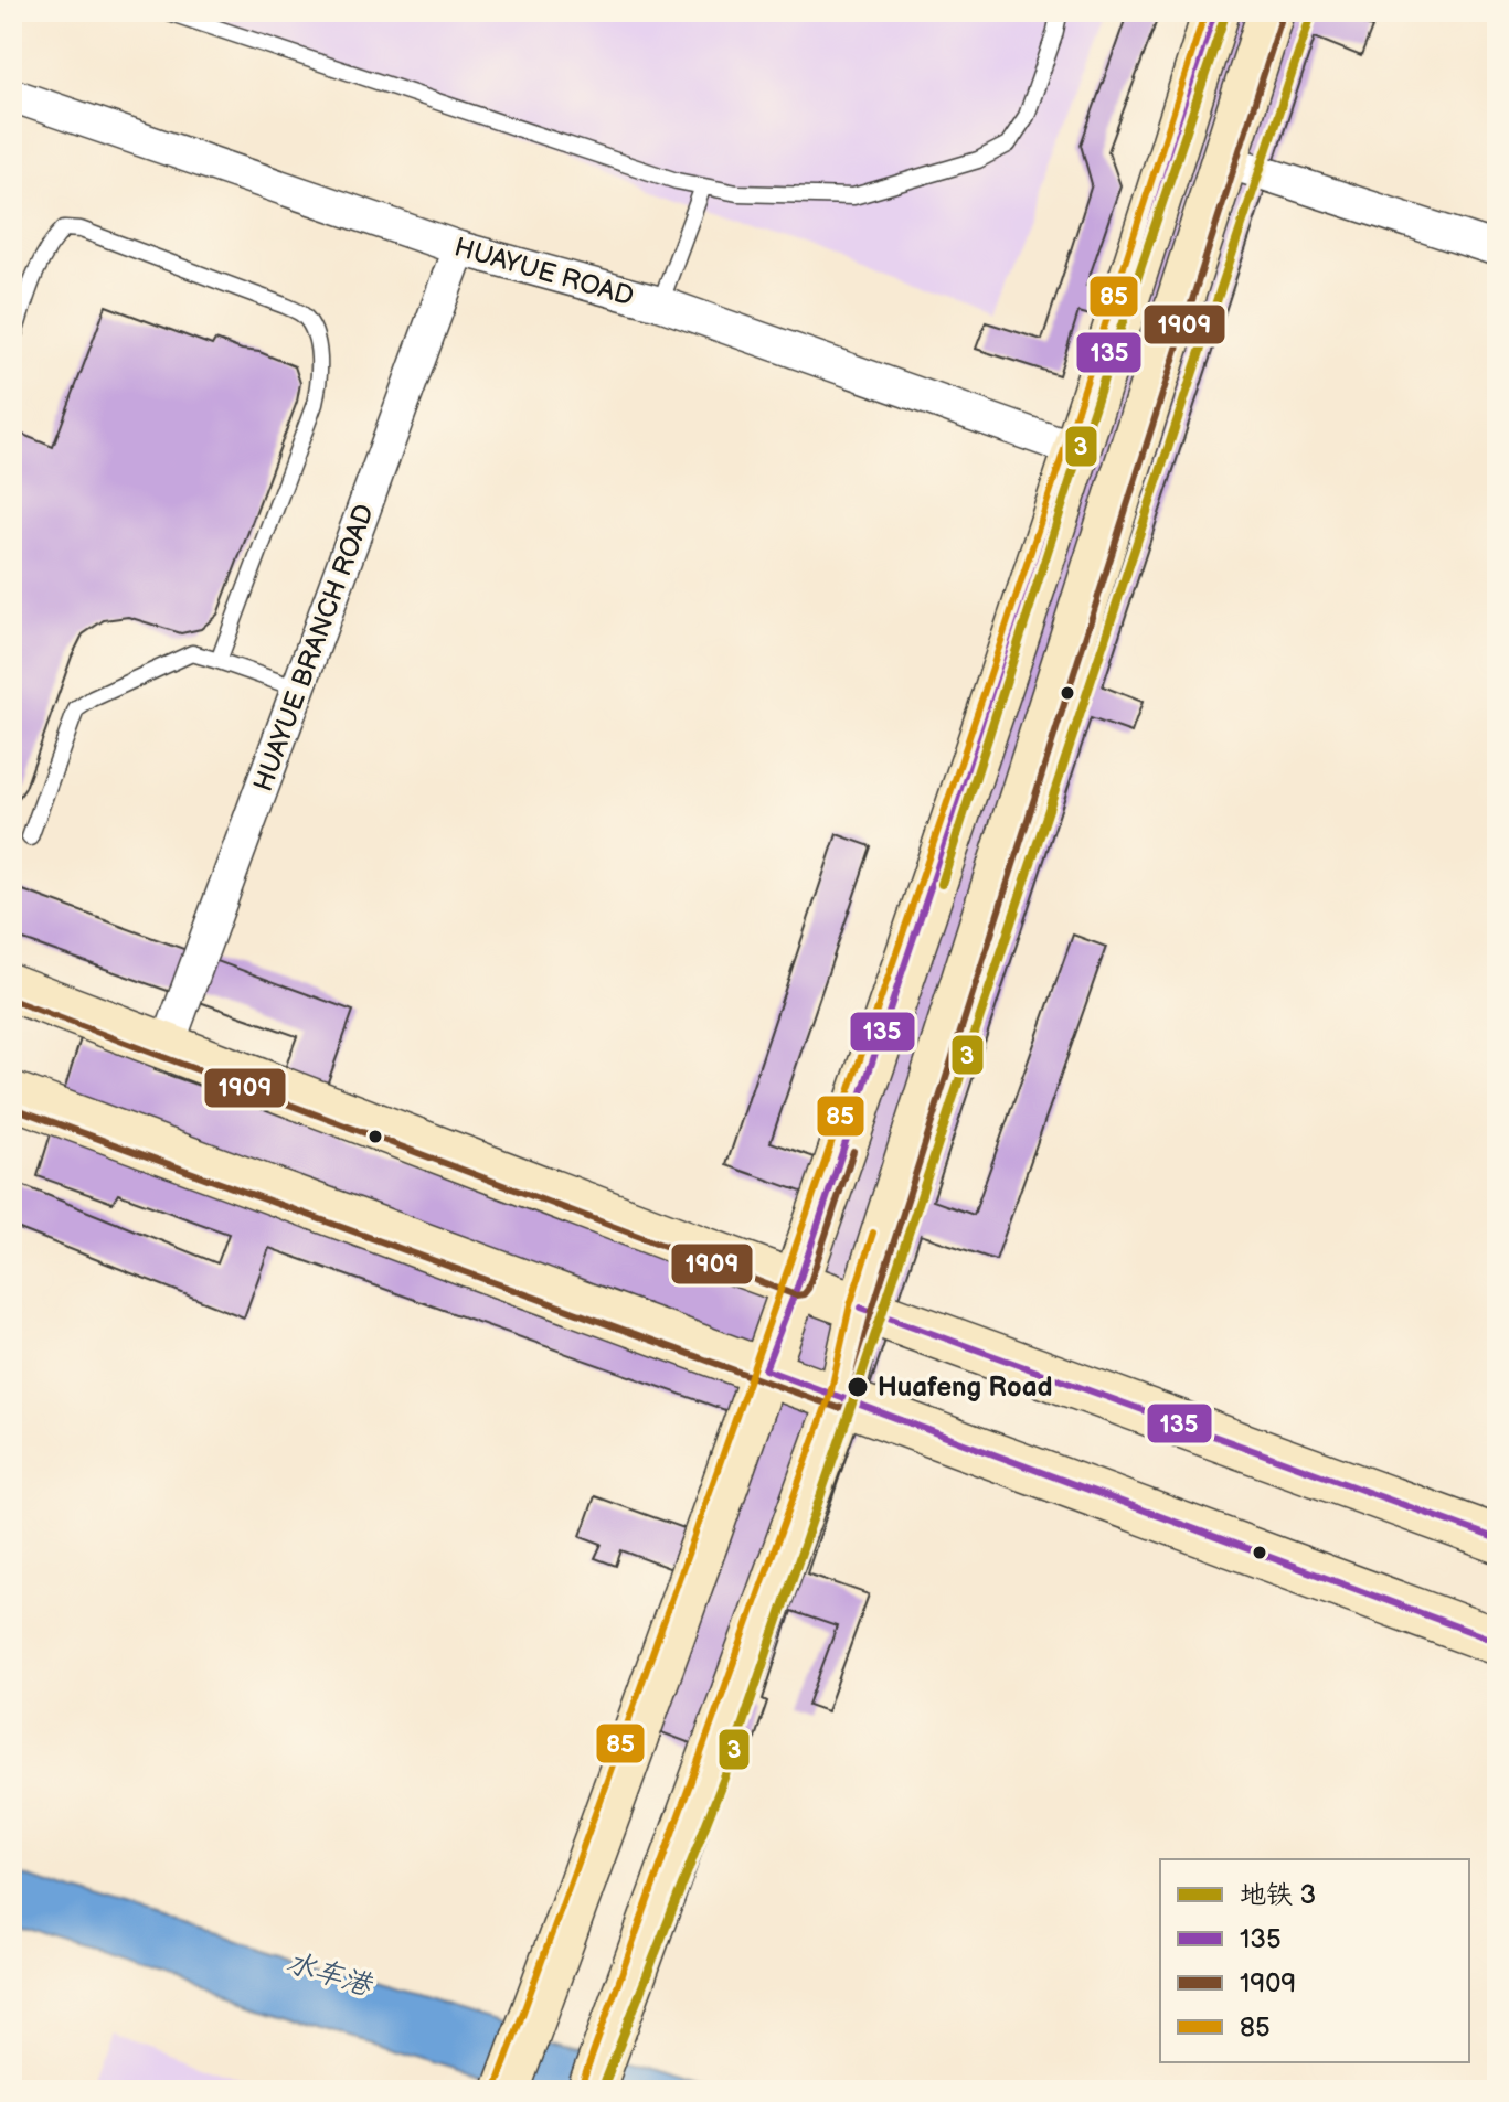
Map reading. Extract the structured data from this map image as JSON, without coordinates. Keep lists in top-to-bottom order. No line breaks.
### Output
{"streets":{"street":["HUAYUE ROAD","HUAYUE BRANCH ROAD"]},"crossings":[["HUAYUE ROAD","HUAYUE BRANCH ROAD"]],"water":["水车港"],"places":["Huafeng Road"],"lines":["metro line 3","transit line 135","transit line 85","transit line 1909"],"legend":["地铁 3","135","1909","85"]}
